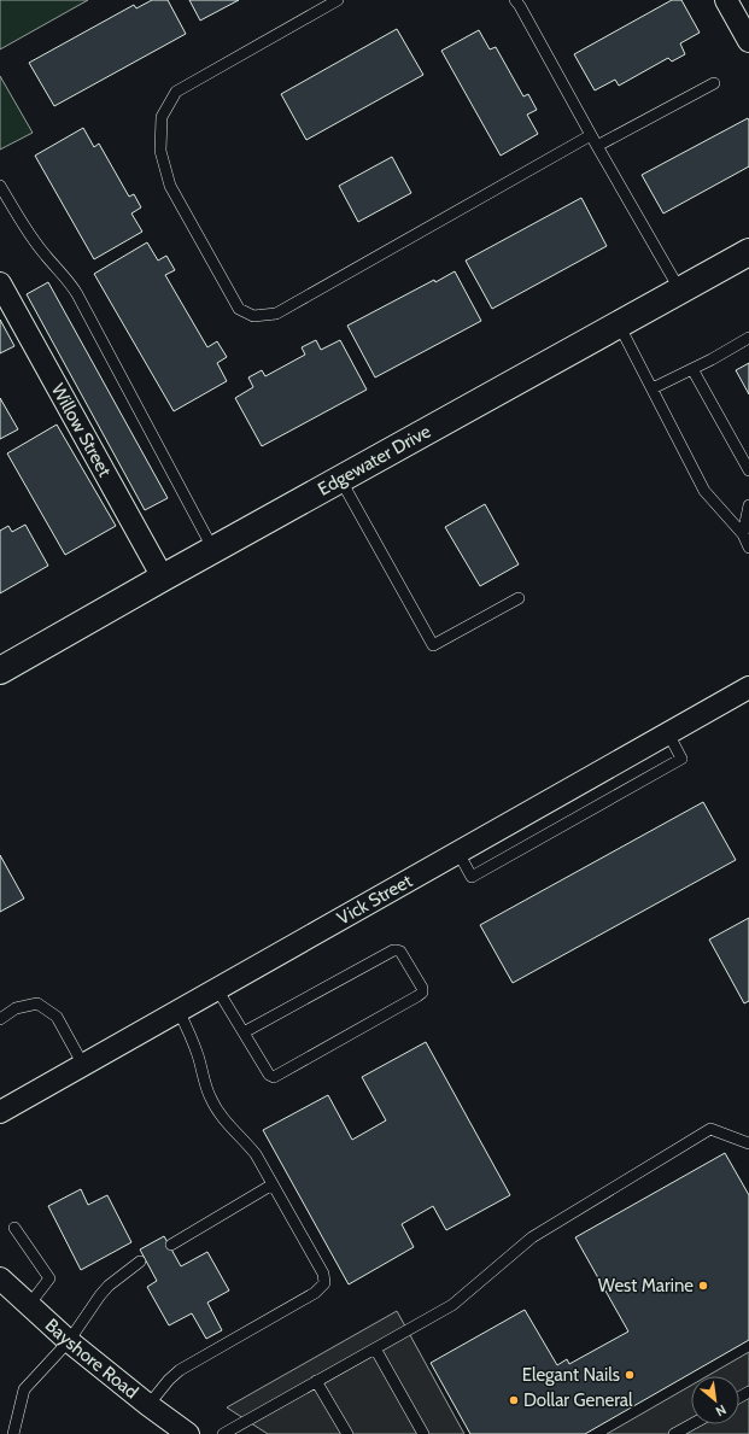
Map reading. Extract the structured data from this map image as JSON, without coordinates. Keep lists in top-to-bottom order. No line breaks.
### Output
{"streets":{"street":["Willow Street","Edgewater Drive","Vick Street","Bayshore Road"]},"crossings":[["Willow Street","Edgewater Drive"]],"places":["West Marine","Elegant Nails","Dollar General"],"north":"bottom right"}
